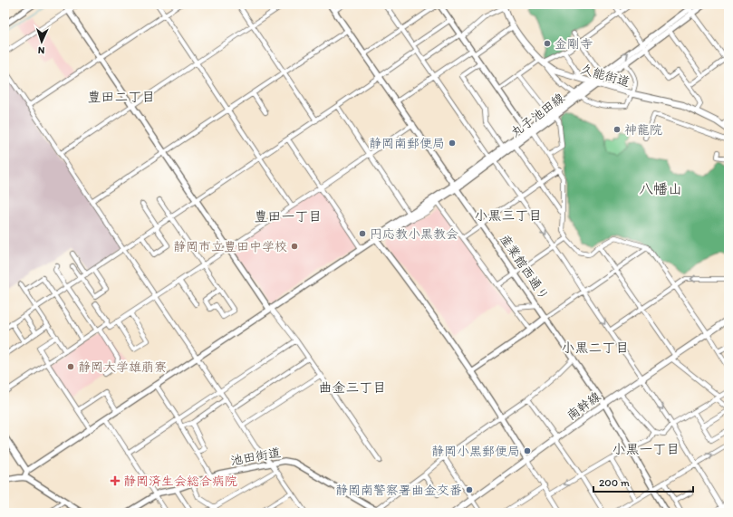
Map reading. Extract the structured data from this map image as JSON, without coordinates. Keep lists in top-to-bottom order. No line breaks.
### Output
{"streets":{"main road":["久能街道","南幹線"],"street":["丸子池田線","産業館西通り","池田街道"]},"crossings":[["久能街道","丸子池田線"],["丸子池田線","産業館西通り"],["産業館西通り","南幹線"]],"districts":["豊田二丁目","八幡山","小黒三丁目","豊田一丁目","小黒二丁目","曲金三丁目","小黒一丁目"],"places":{"other":["金剛寺","神龍院","静岡南郵便局","円応教小黒教会","静岡市立豊田中学校","静岡大学雄萠寮","静岡小黒郵便局","静岡南警察署曲金交番"],"health":["静岡済生会総合病院"]},"scale_bar":"200 m","north":"bottom"}
